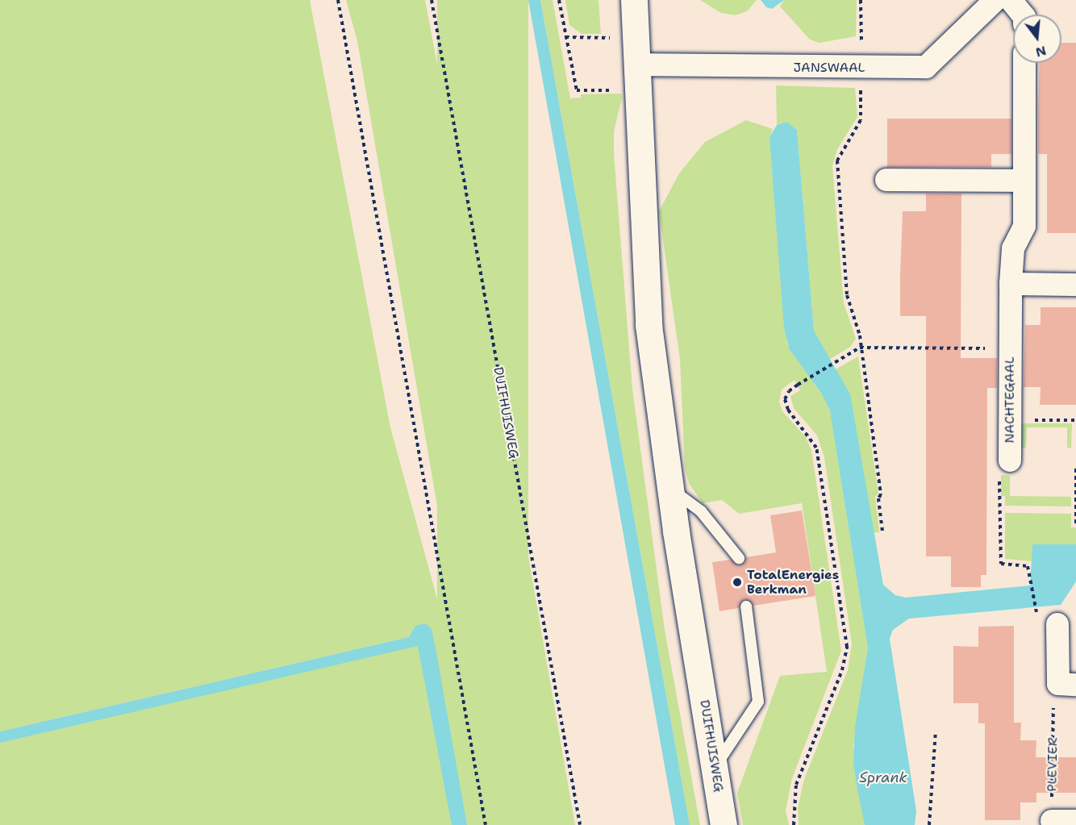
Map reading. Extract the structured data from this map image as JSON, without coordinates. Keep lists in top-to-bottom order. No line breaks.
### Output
{"streets":{"main road":["DUIFHUISWEG"],"street":["JANSWAAL","NACHTEGAAL"],"path":["PLEVIER"]},"crossings":[["JANSWAAL","DUIFHUISWEG"]],"water":["Sprank"],"places":["TotalEnergies Berkman"],"north":"bottom"}
